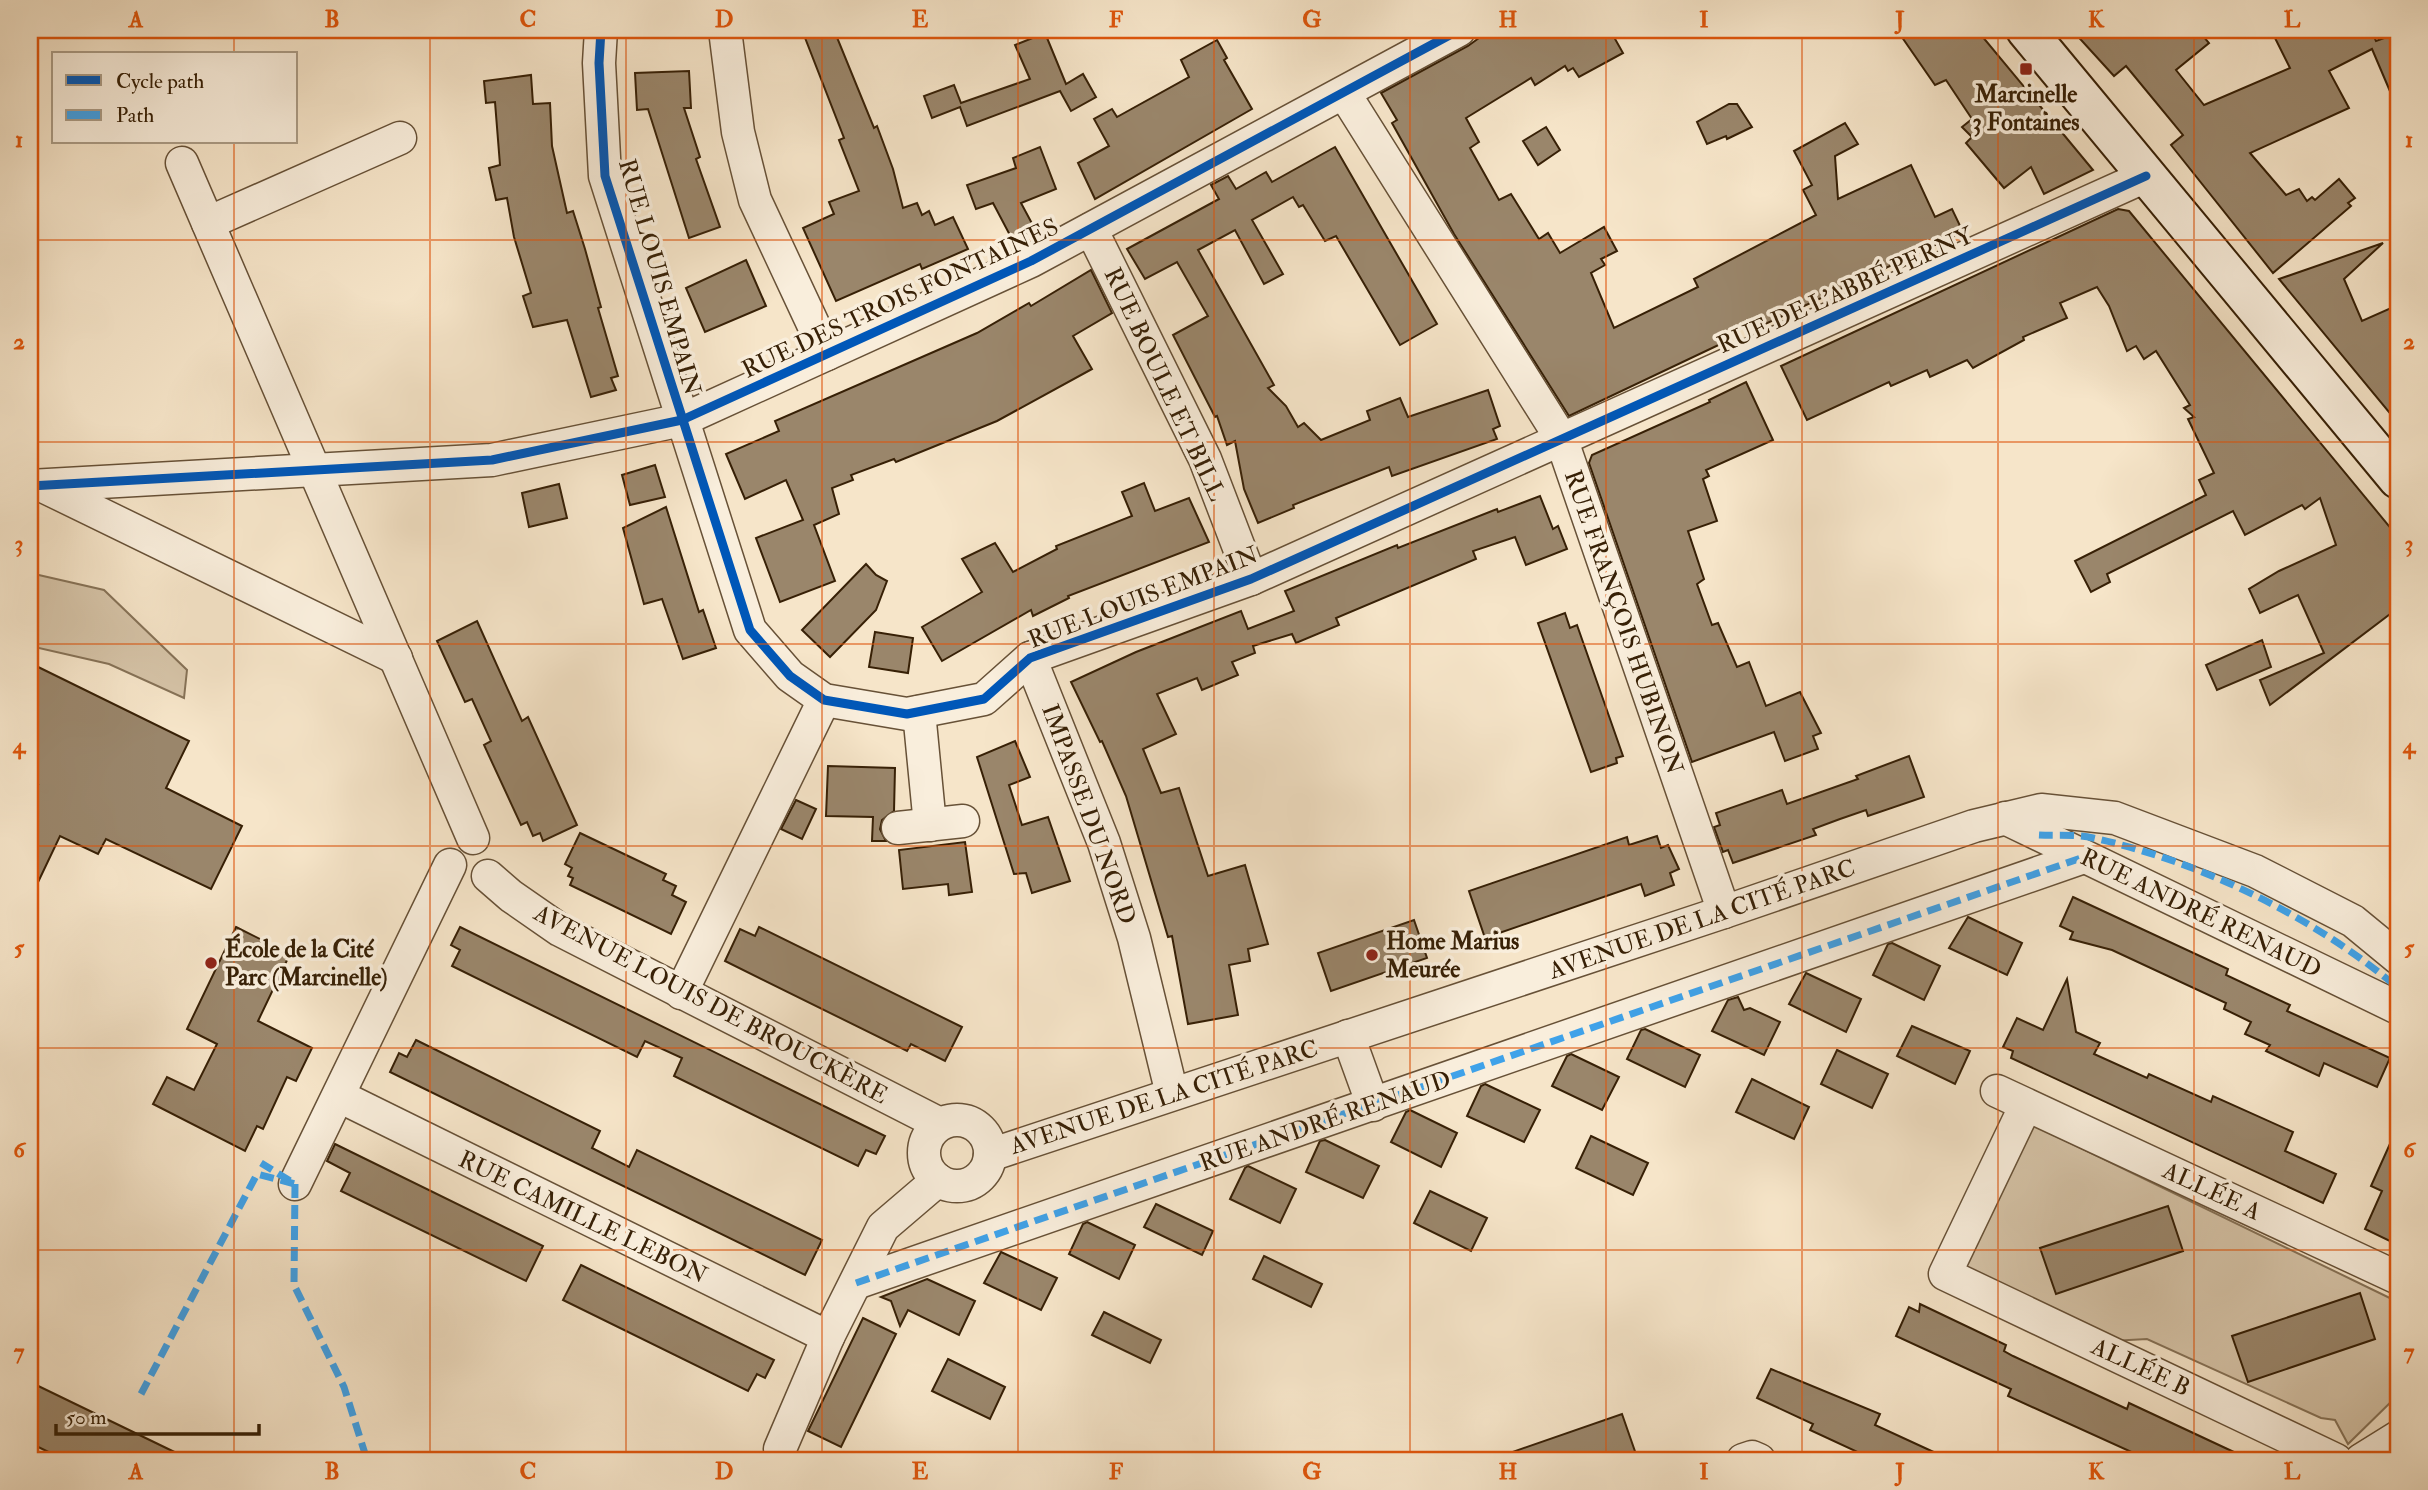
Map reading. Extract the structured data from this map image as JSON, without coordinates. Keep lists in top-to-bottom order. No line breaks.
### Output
{"streets":{"street":["RUE LOUIS EMPAIN","RUE DE L’ABBÉ PERNY","RUE DES TROIS FONTAINES","RUE BOULE ET BILL","RUE FRANÇOIS HUBINON","IMPASSE DU NORD","RUE ANDRÉ RENAUD","AVENUE DE LA CITÉ PARC","AVENUE LOUIS DE BROUCKÈRE","ALLÉE A","RUE CAMILLE LEBON","ALLÉE B"]},"crossings":[["RUE LOUIS EMPAIN","RUE DE L’ABBÉ PERNY"],["RUE LOUIS EMPAIN","RUE DES TROIS FONTAINES"],["RUE LOUIS EMPAIN","RUE BOULE ET BILL"],["RUE LOUIS EMPAIN","RUE FRANÇOIS HUBINON"],["RUE LOUIS EMPAIN","IMPASSE DU NORD"],["RUE DE L’ABBÉ PERNY","RUE FRANÇOIS HUBINON"],["RUE DES TROIS FONTAINES","RUE BOULE ET BILL"],["RUE DES TROIS FONTAINES","RUE FRANÇOIS HUBINON"],["RUE FRANÇOIS HUBINON","AVENUE DE LA CITÉ PARC"],["IMPASSE DU NORD","AVENUE DE LA CITÉ PARC"],["RUE ANDRÉ RENAUD","AVENUE DE LA CITÉ PARC"],["AVENUE DE LA CITÉ PARC","AVENUE LOUIS DE BROUCKÈRE"],["ALLÉE A","ALLÉE B"]],"places":{"transit":["Marcinelle 3 Fontaines"],"other":["Home Marius Meurée","École de la Cité Parc (Marcinelle)"]},"legend":["Cycle path","Path"],"scale_bar":"50 m","grid":{"columns":["A","B","C","D","E","F","G","H","I","J","K","L"],"rows":["1","2","3","4","5","6","7"]}}
